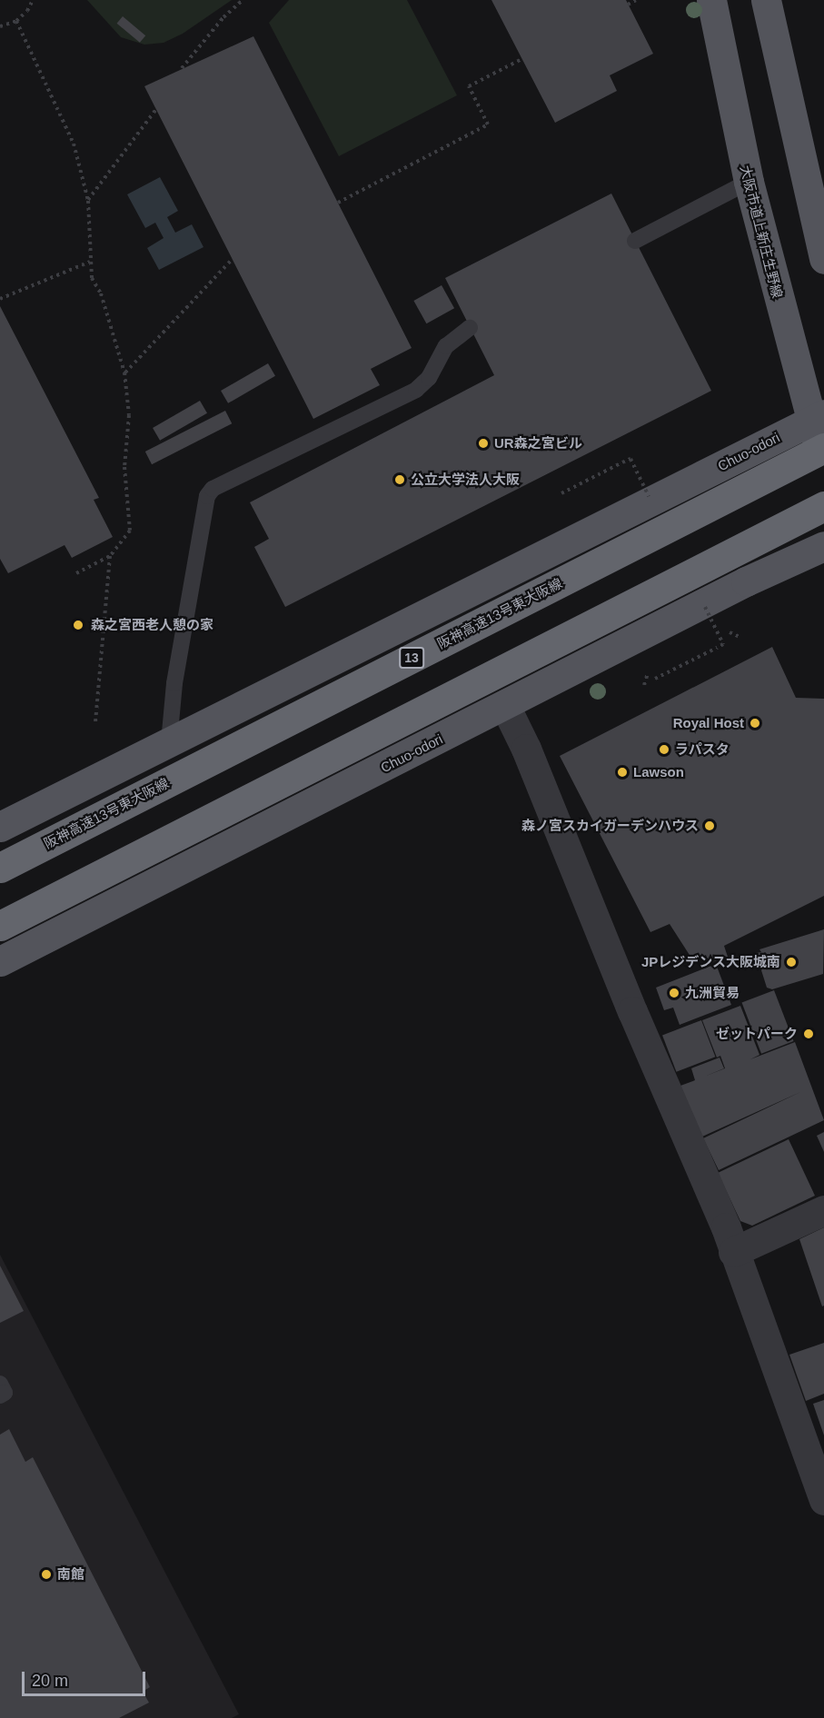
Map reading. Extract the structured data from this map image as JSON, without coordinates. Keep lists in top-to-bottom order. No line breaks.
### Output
{"streets":{"highway":["阪神高速13号東大阪線","13"],"main road":["大阪市道上新庄生野線","Chuo-odori"]},"crossings":[["大阪市道上新庄生野線","Chuo-odori"]],"places":["UR森之宮ビル","公立大学法人大阪","森之宮西老人憩の家","Royal Host","ラパスタ","Lawson","森ノ宮スカイガーデンハウス","JPレジデンス大阪城南","九洲貿易","ゼットパーク","南館"],"scale_bar":"20 m"}
